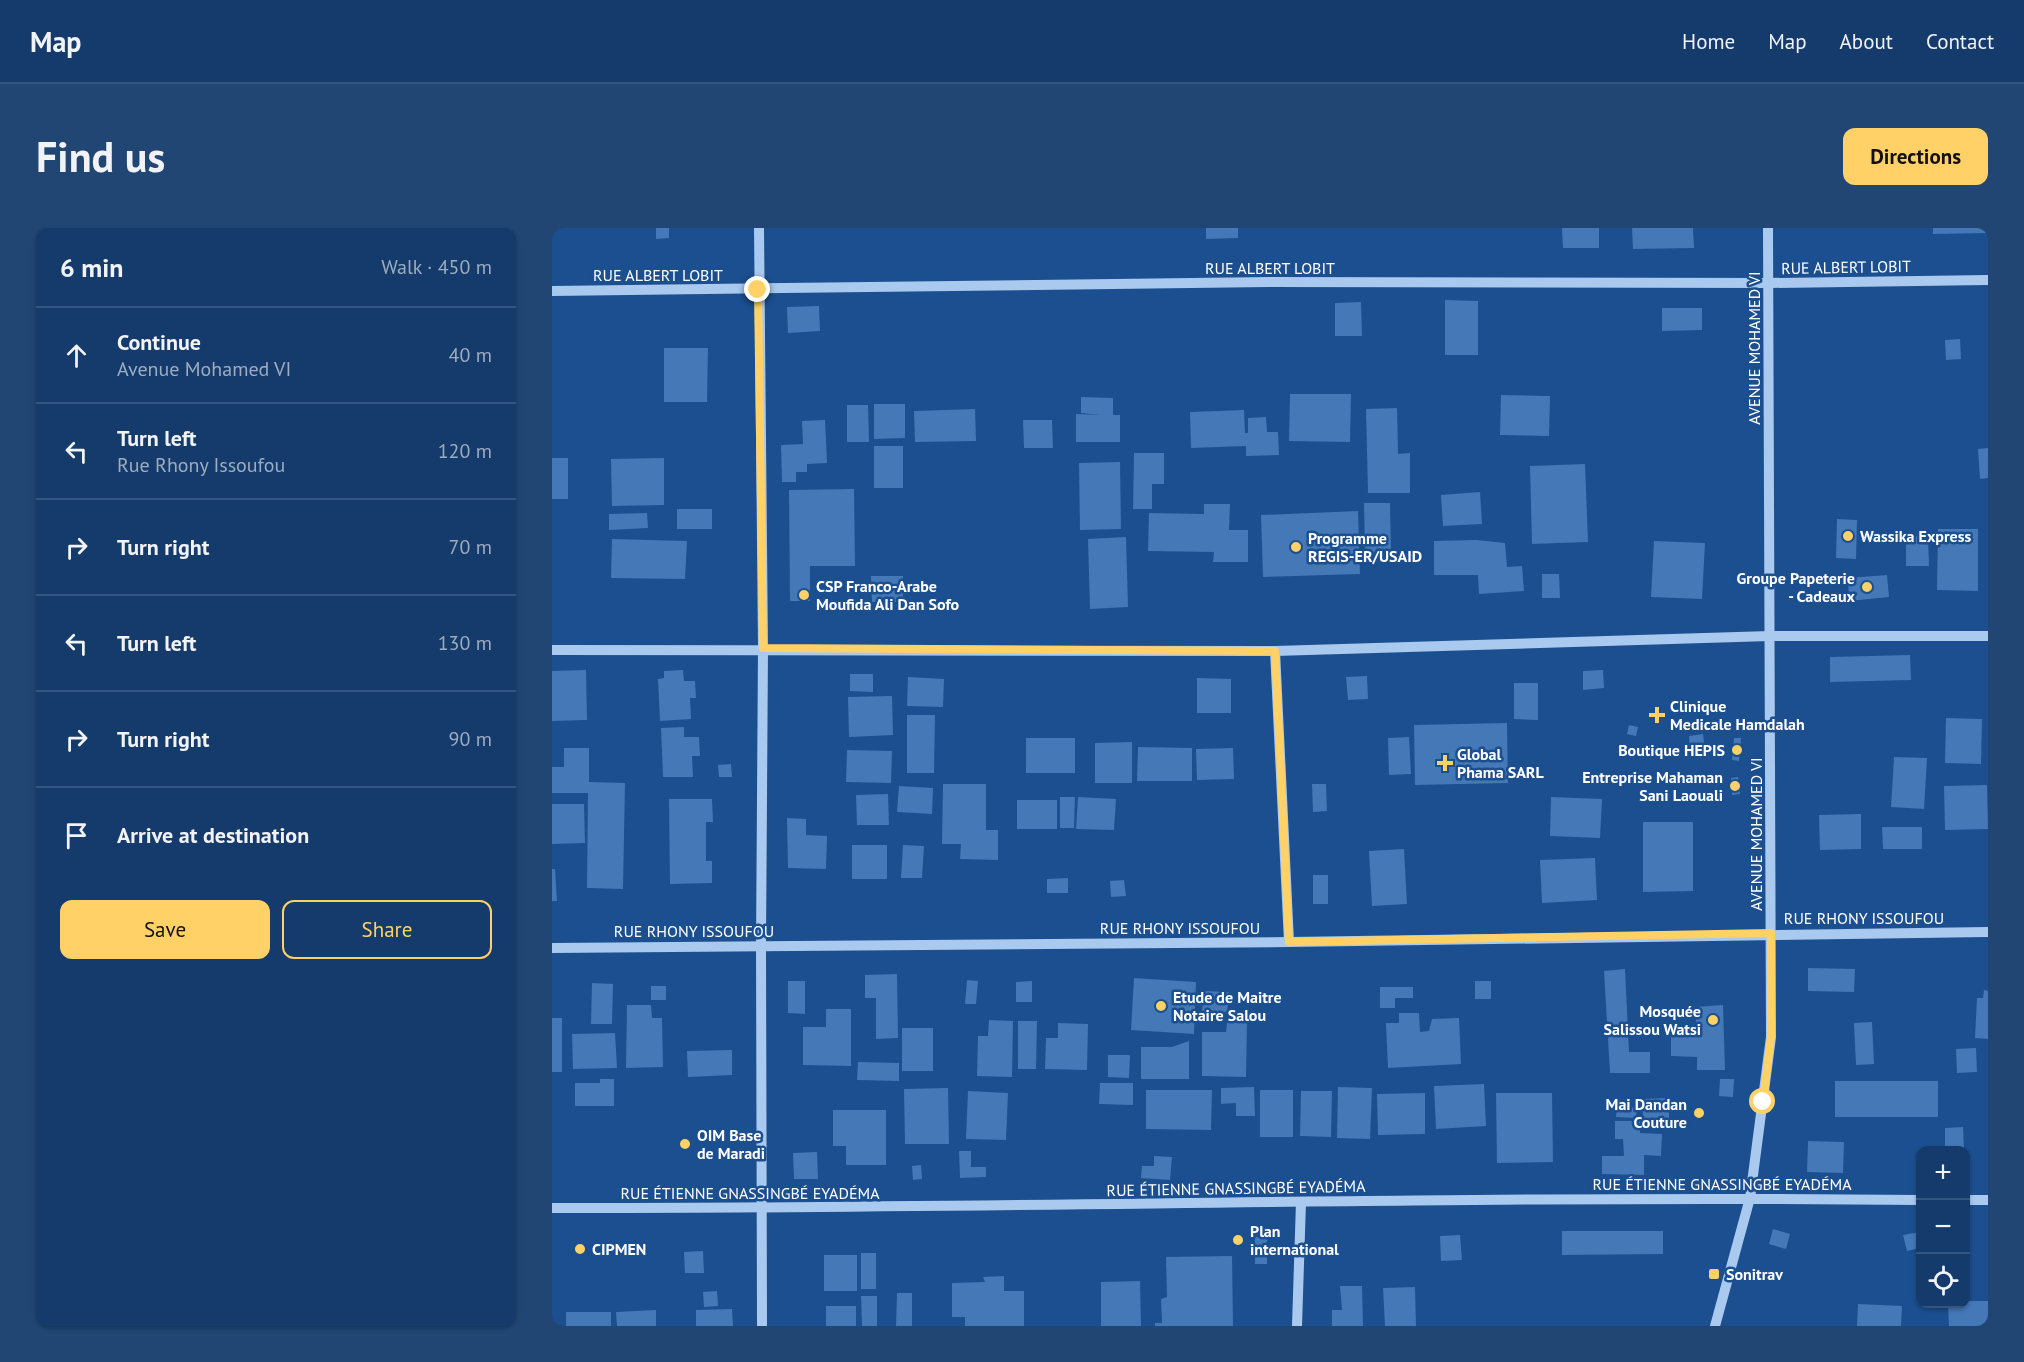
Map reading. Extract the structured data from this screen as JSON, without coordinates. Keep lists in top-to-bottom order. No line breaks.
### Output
{"streets":{"street":["RUE ALBERT LOBIT","AVENUE MOHAMED VI","RUE RHONY ISSOUFOU","RUE ÉTIENNE GNASSINGBÉ EYADÉMA"]},"crossings":[["RUE ALBERT LOBIT","AVENUE MOHAMED VI"],["AVENUE MOHAMED VI","RUE RHONY ISSOUFOU"],["AVENUE MOHAMED VI","RUE ÉTIENNE GNASSINGBÉ EYADÉMA"]],"places":{"other":["Wassika Express","Programme REGIS-ER/USAID","Groupe Papeterie - Cadeaux","CSP Franco-Arabe Moufida Ali Dan Sofo","Boutique HEPIS","Entreprise Mahaman Sani Laouali","Etude de Maitre Notaire Salou","Mosquée Salissou Watsi","Mai Dandan Couture","OIM Base de Maradi","Plan international","CIPMEN"],"health":["Clinique Medicale Hamdalah","Global Phama SARL"],"transit":["Sonitrav"]},"page":{"header":"Map","nav":["Home","Map","About","Contact"],"buttons":["Directions",["Save","Share"]],"title":"Find us","heading":["6 min","Walk · 450 m"],"list":[["Continue","Avenue Mohamed VI","40 m"],["Turn left","Rue Rhony Issoufou","120 m"],["Turn right","70 m"],["Turn left","130 m"],["Turn right","90 m"],"Arrive at destination"],"map_buttons":["+","−"]}}
